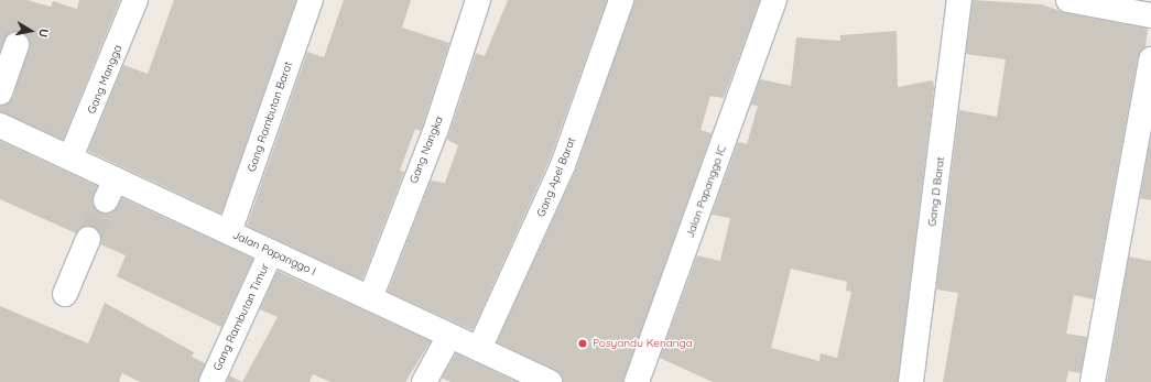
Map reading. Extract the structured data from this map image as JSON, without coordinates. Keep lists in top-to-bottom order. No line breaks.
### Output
{"streets":{"street":["Gang Mangga","Gang Rambutan Barat","Gang Nangka","Gang Apel Barat","Jalan Papanggo IC","Gang D Barat","Jalan Papanggo I","Gang Rambutan Timur"]},"crossings":[["Gang Mangga","Jalan Papanggo I"],["Gang Rambutan Barat","Jalan Papanggo I"],["Gang Nangka","Jalan Papanggo I"],["Gang Apel Barat","Jalan Papanggo I"],["Jalan Papanggo I","Gang Rambutan Timur"]],"places":["Posyandu Kenanga"],"north":"right"}
